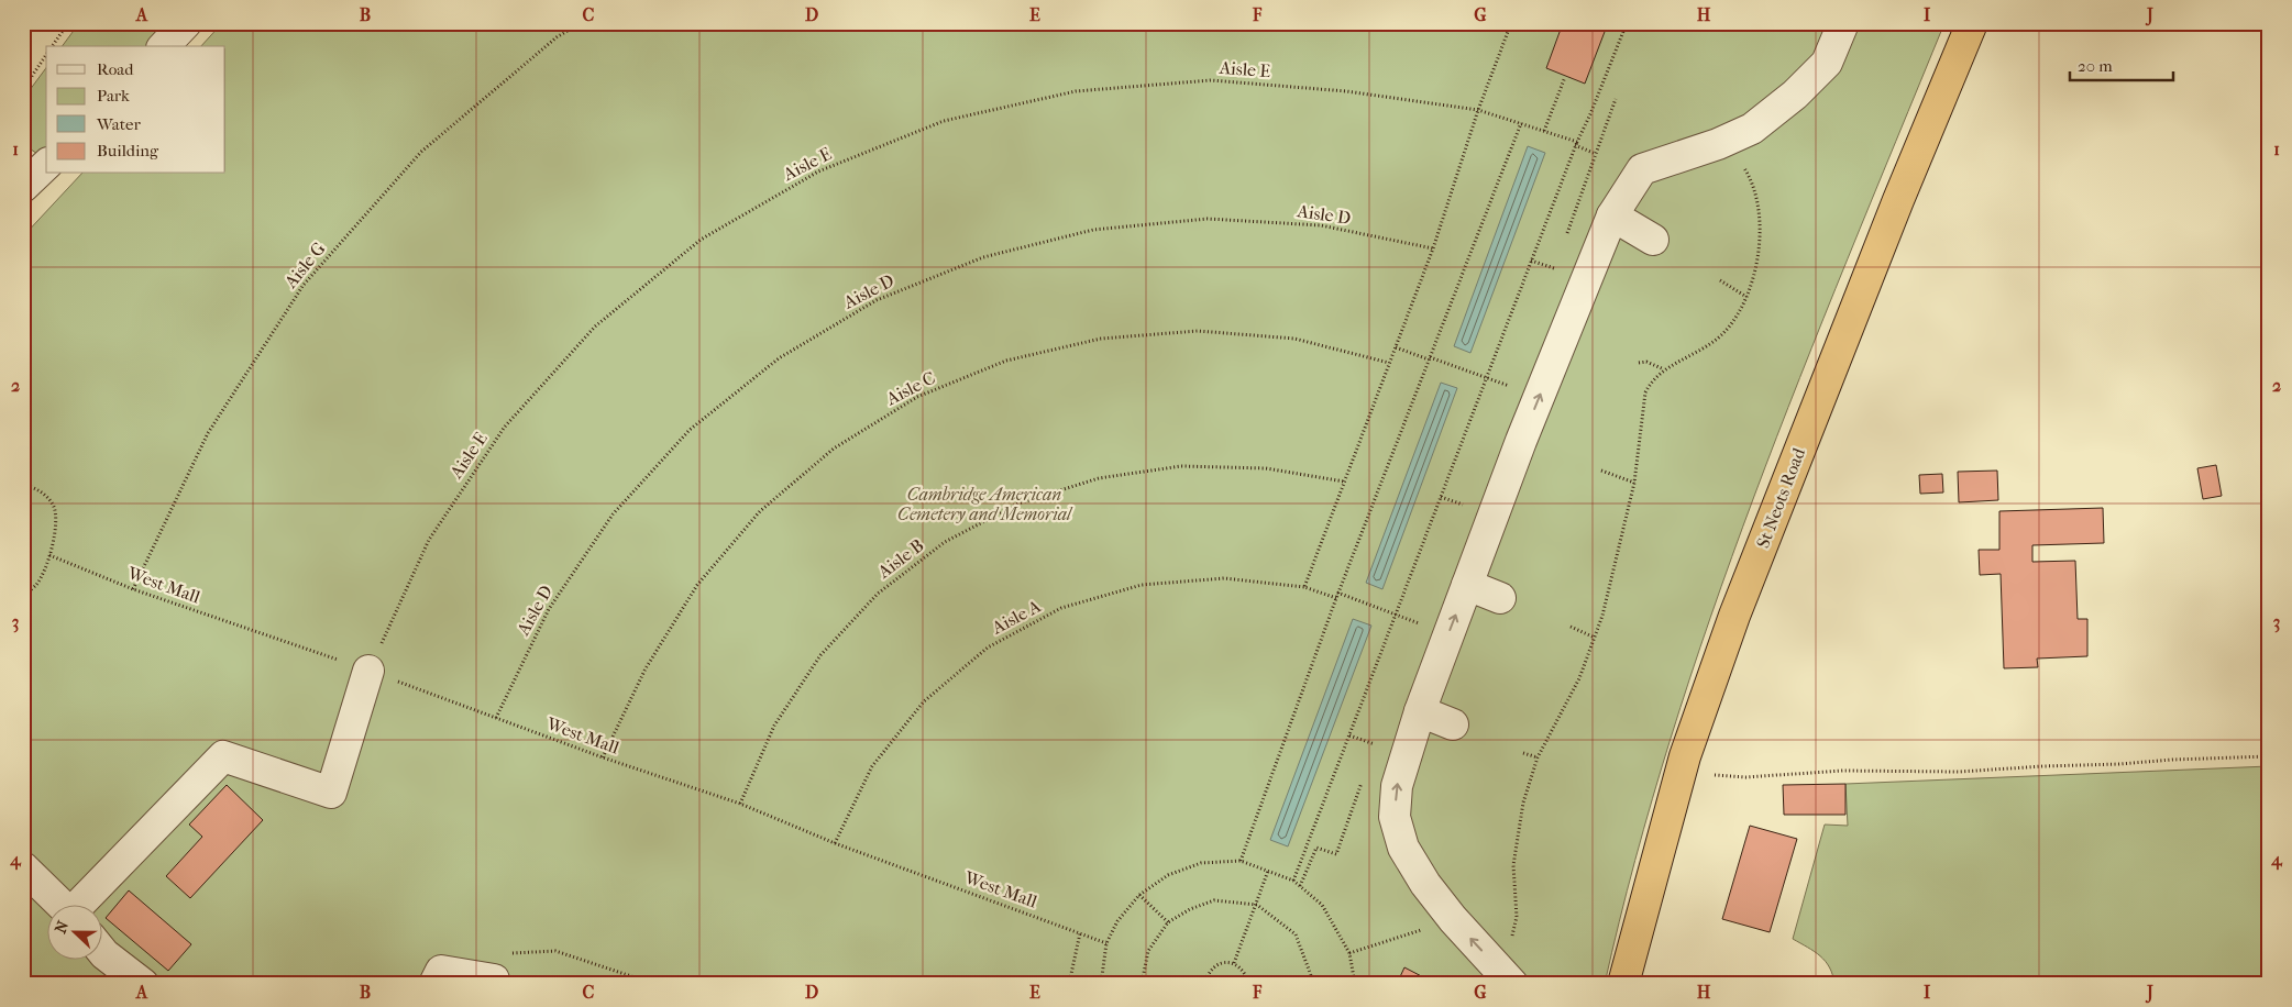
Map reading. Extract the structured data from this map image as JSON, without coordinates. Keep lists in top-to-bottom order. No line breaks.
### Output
{"streets":{"highway":["St Neots Road"],"path":["Aisle E","Aisle D","Aisle G","Aisle C","Aisle B","West Mall","Aisle A"]},"crossings":[["Aisle E","West Mall"],["Aisle D","West Mall"],["Aisle G","West Mall"],["Aisle C","West Mall"],["Aisle B","West Mall"],["West Mall","Aisle A"]],"parks":["Cambridge American Cemetery and Memorial"],"legend":["Road","Park","Water","Building"],"scale_bar":"20 m","north":"left","grid":{"columns":["A","B","C","D","E","F","G","H","I","J"],"rows":["1","2","3","4"]}}
